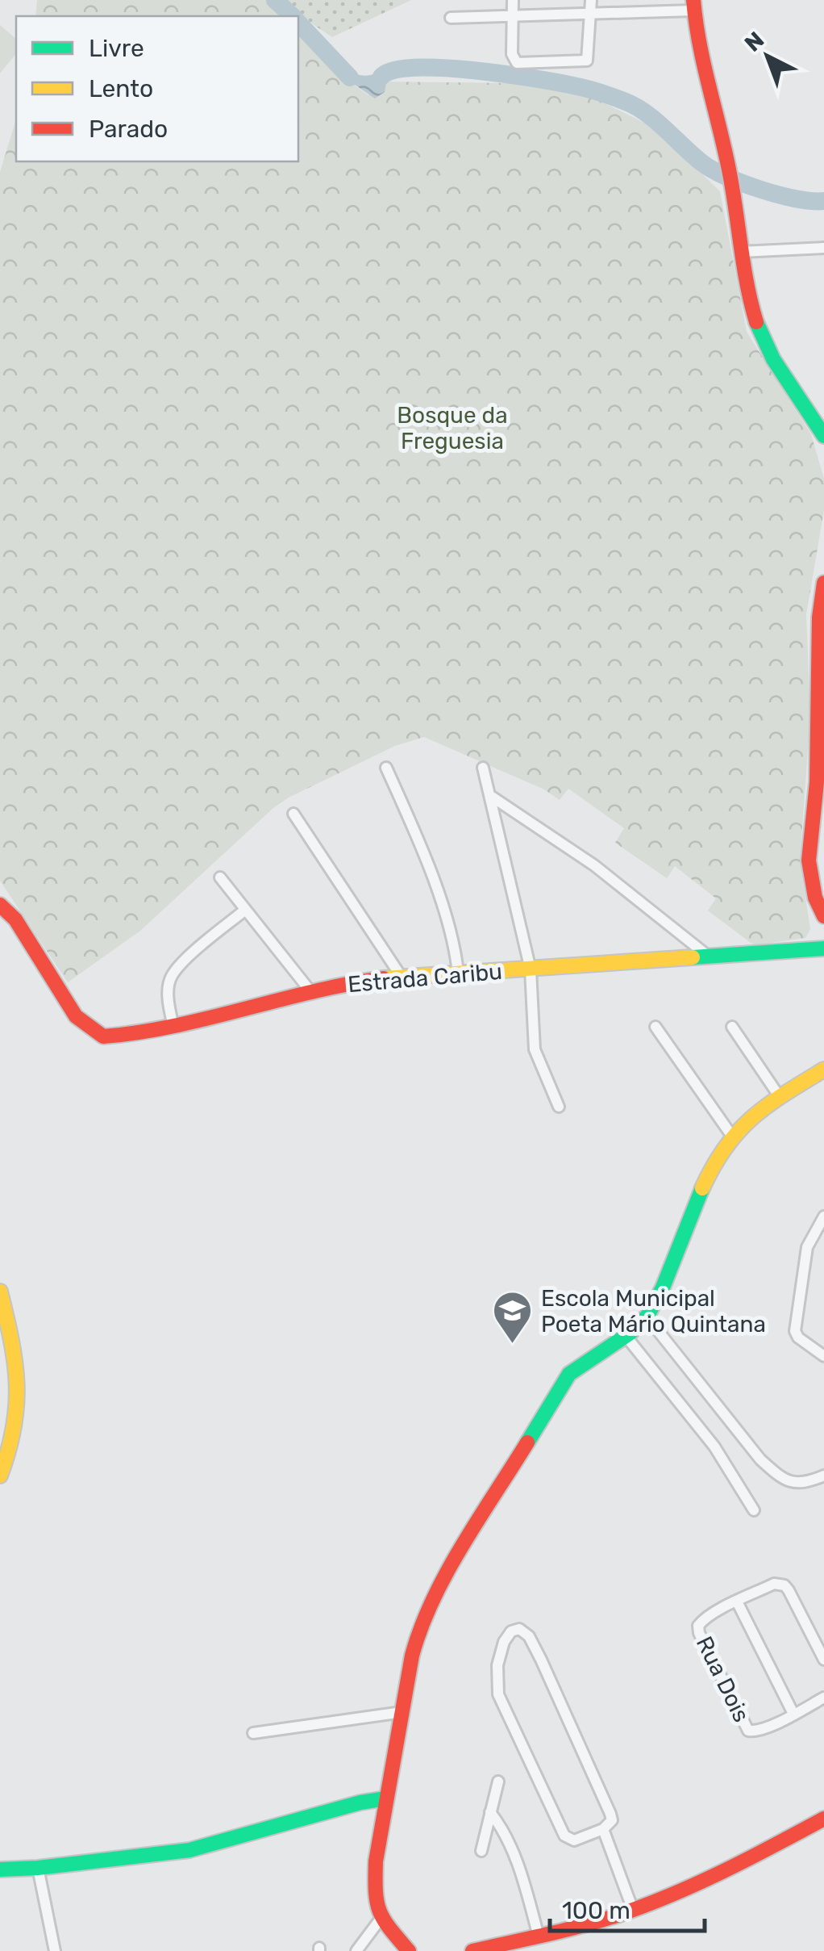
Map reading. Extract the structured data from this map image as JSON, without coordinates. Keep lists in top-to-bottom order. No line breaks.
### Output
{"streets":{"main road":["Estrada Caribu"],"street":["Rua Dois"]},"parks":["Bosque da Freguesia"],"places":{"school or university":["Escola Municipal Poeta Mário Quintana"]},"legend":["Livre","Lento","Parado"],"scale_bar":"100 m","north":"top left"}
